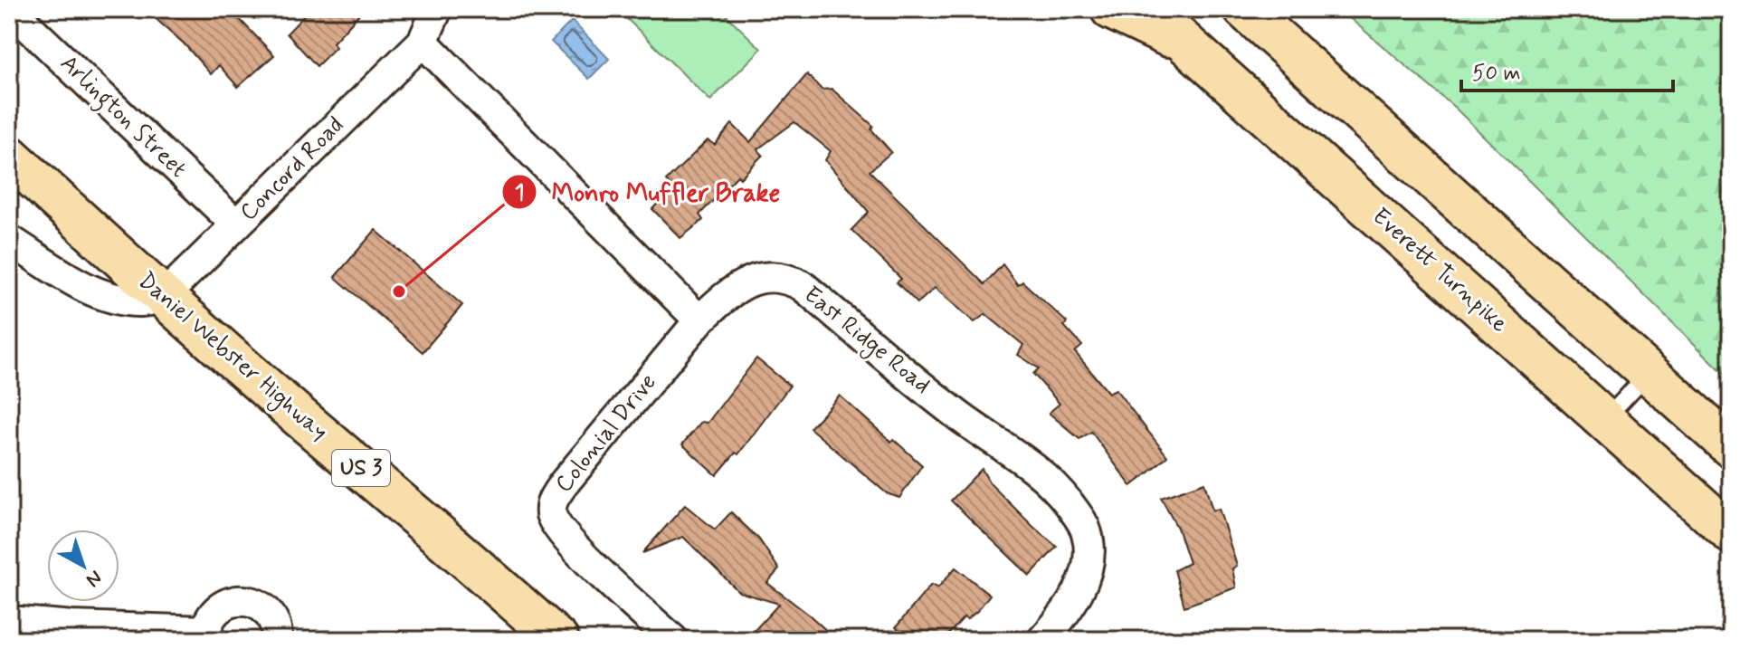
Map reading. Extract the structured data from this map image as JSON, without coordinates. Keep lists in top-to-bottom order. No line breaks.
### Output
{"streets":{"main road":["Everett Turnpike","Daniel Webster Highway","US 3"],"street":["Arlington Street","Concord Road","East Ridge Road","Colonial Drive"]},"crossings":[["Arlington Street","Concord Road"],["Concord Road","Daniel Webster Highway"],["East Ridge Road","Colonial Drive"]],"places":["Monro Muffler Brake"],"scale_bar":"50 m","north":"bottom right"}
